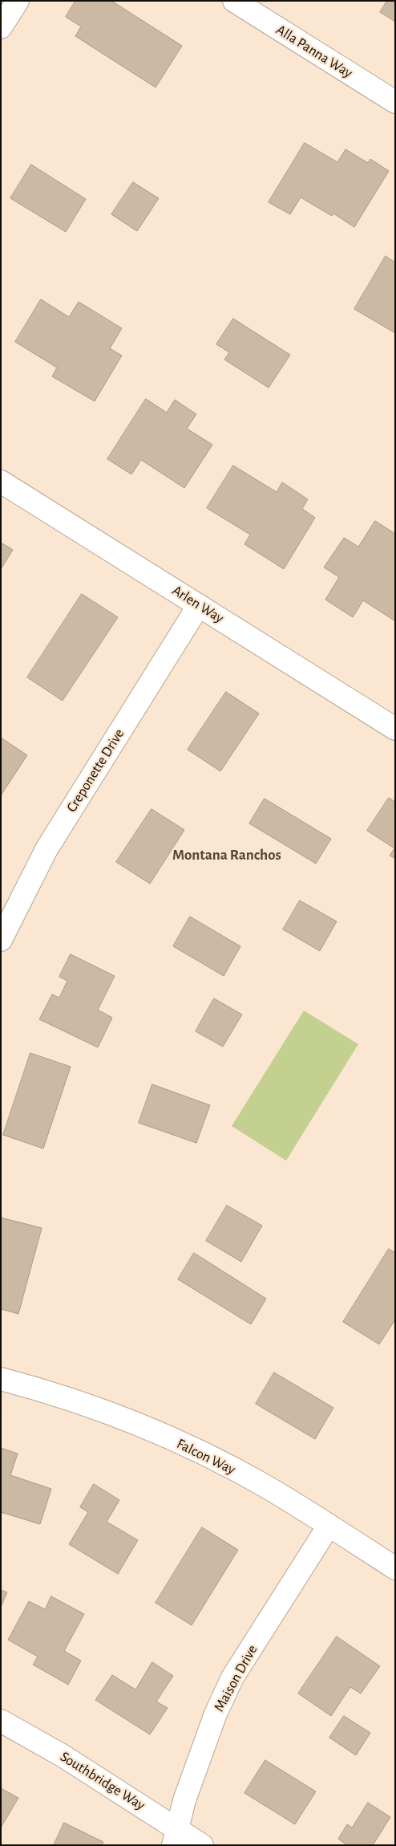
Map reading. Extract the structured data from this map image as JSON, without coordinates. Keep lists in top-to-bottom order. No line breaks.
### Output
{"streets":{"street":["Alla Panna Way","Arlen Way","Creponette Drive","Falcon Way","Maison Drive","Southbridge Way"]},"crossings":[["Arlen Way","Creponette Drive"],["Falcon Way","Maison Drive"],["Maison Drive","Southbridge Way"]],"districts":["Montana Ranchos"]}
